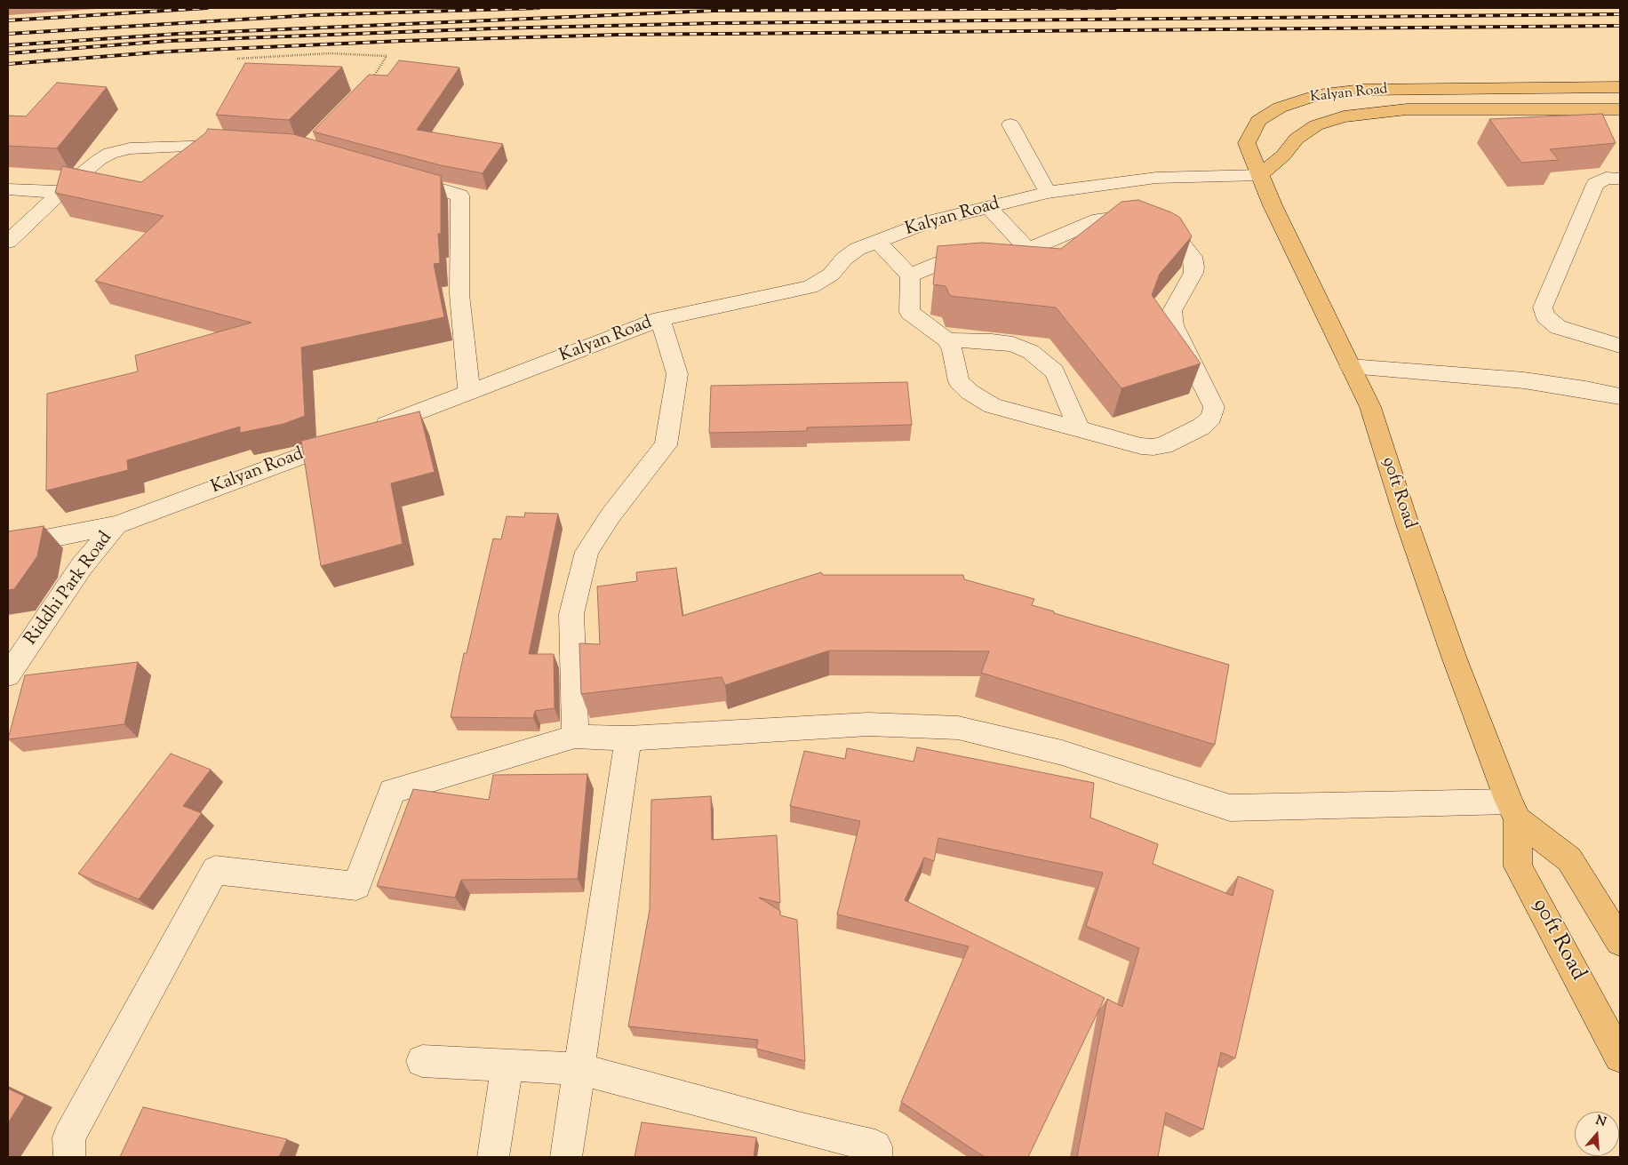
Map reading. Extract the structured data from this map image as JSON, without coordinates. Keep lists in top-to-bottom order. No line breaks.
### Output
{"streets":{"main road":["Kalyan Road","90ft Road"],"street":["Riddhi Park Road"]},"crossings":[["Kalyan Road","90ft Road"],["Kalyan Road","Riddhi Park Road"]],"north":"top"}
